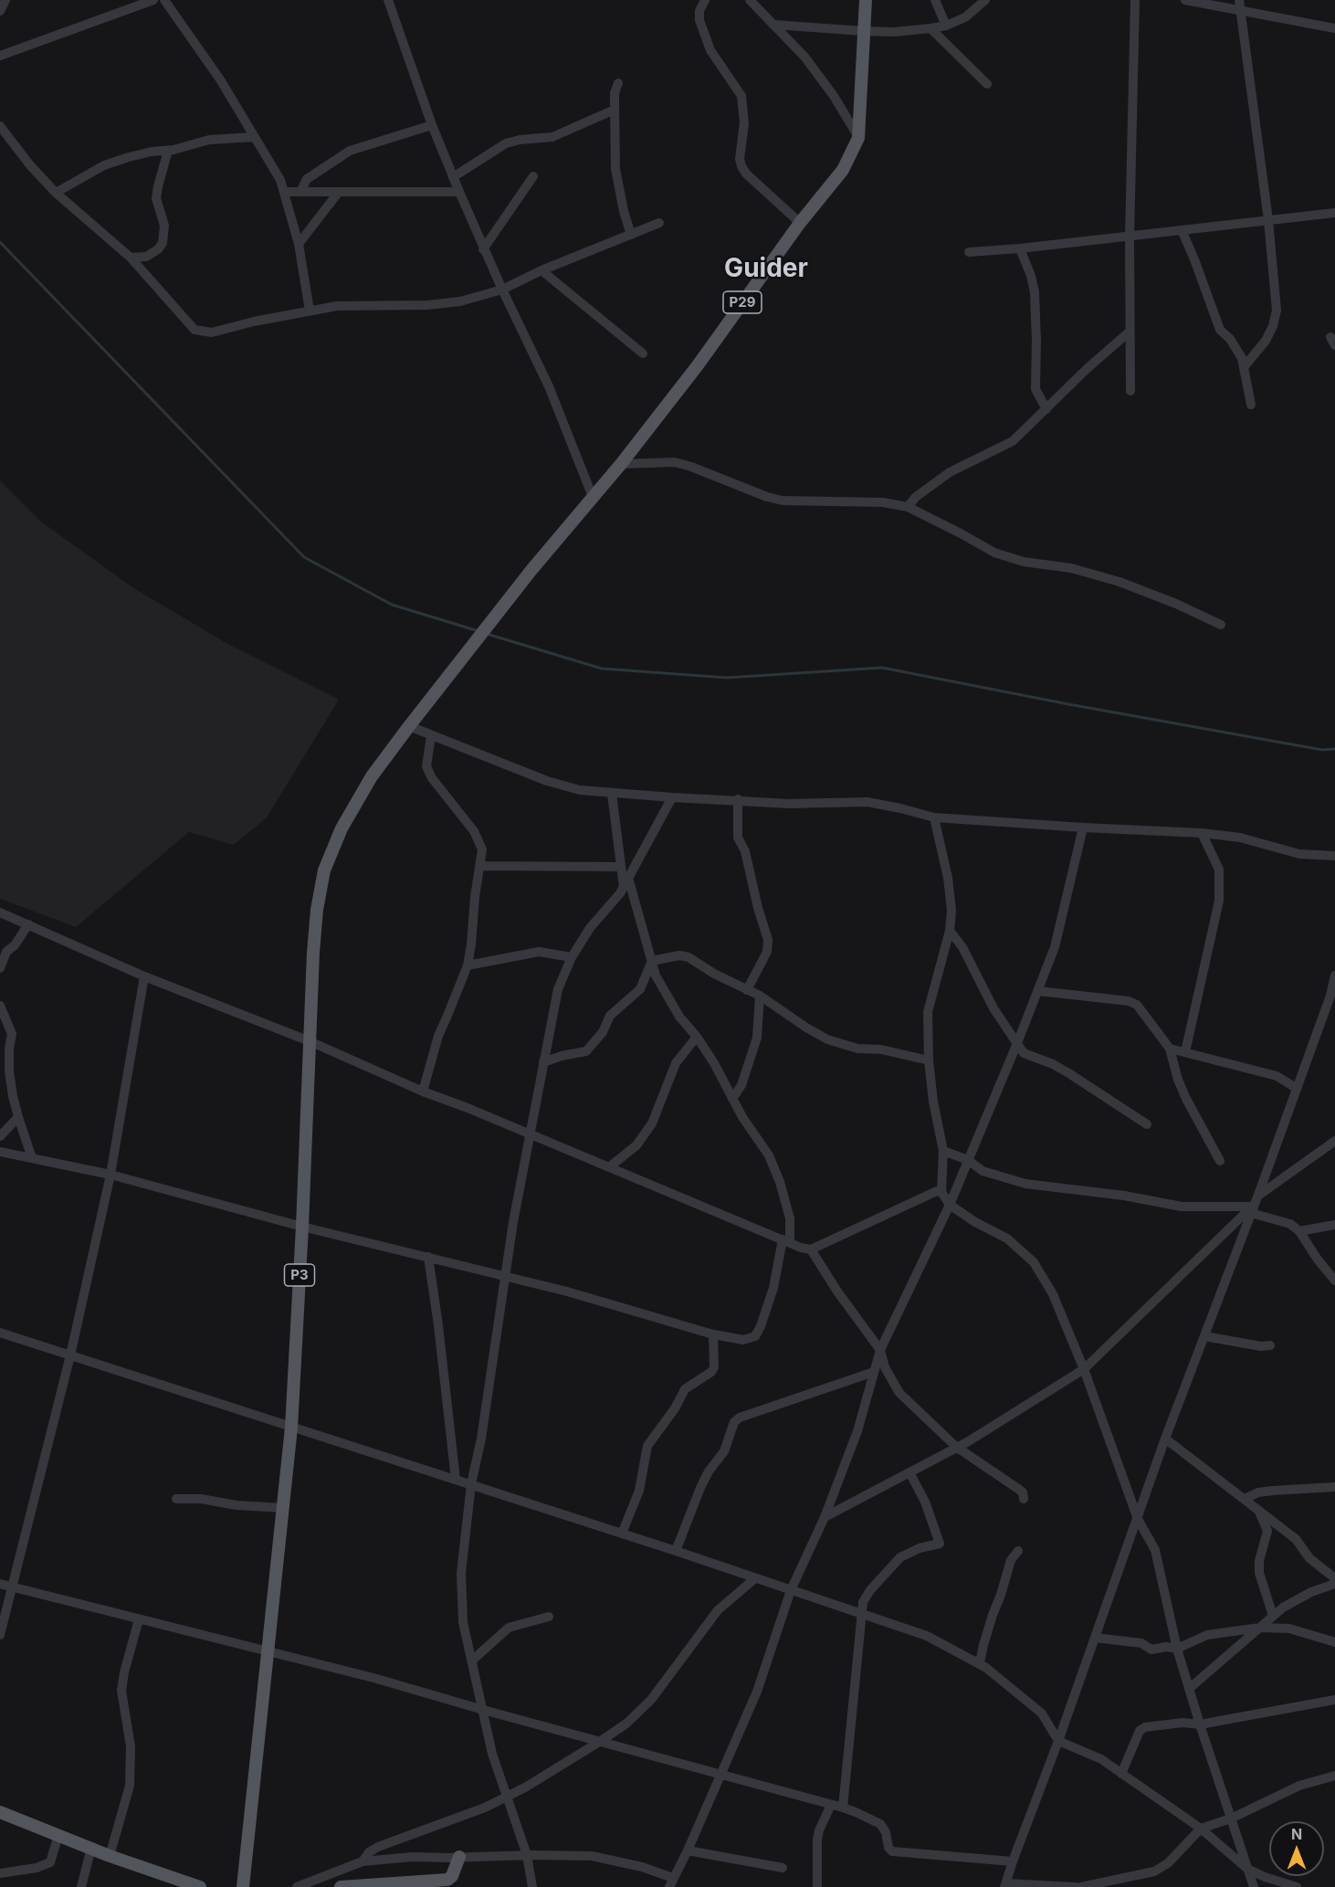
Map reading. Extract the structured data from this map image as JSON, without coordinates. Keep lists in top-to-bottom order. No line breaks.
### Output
{"streets":{"main road":["P29","P3"]},"crossings":[["P29","P3"]],"districts":["Guider"],"north":"top"}
